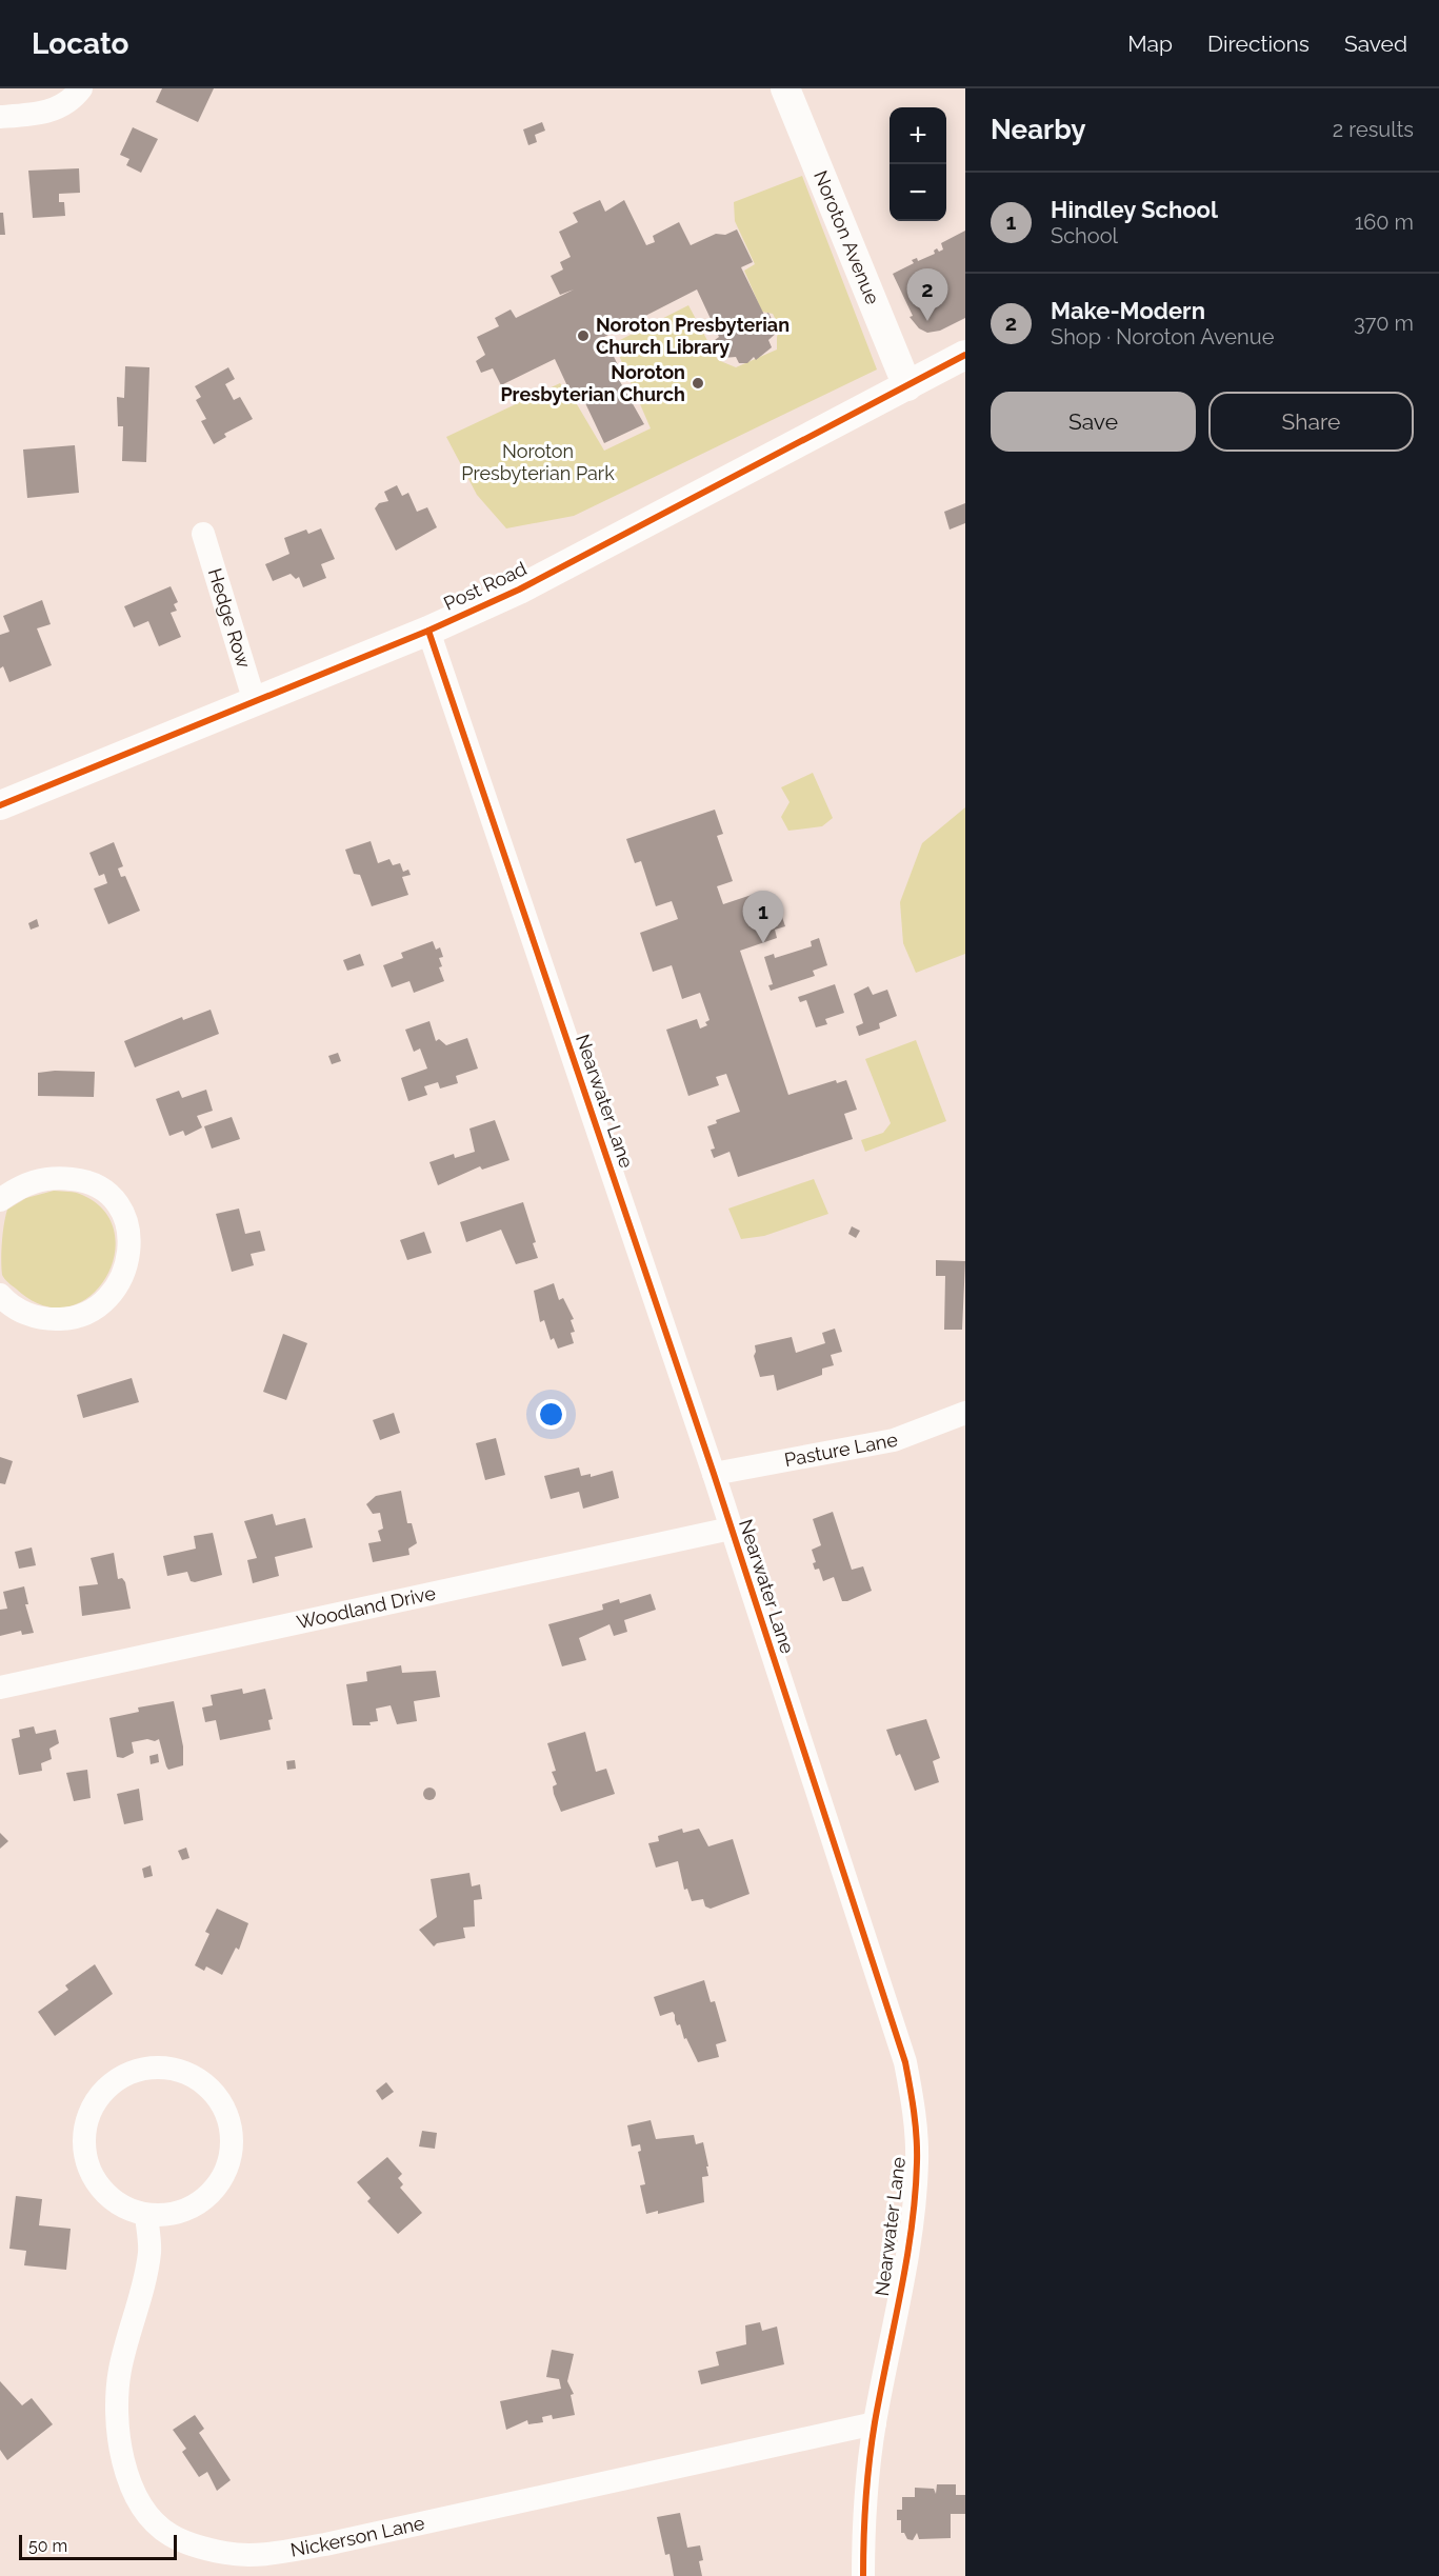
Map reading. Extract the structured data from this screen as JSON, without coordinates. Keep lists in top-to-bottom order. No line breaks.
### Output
{"streets":{"main road":["Noroton Avenue","Post Road"],"street":["Hedge Row","Nearwater Lane","Pasture Lane","Woodland Drive","Nickerson Lane"]},"crossings":[["Noroton Avenue","Post Road"],["Post Road","Hedge Row"],["Post Road","Nearwater Lane"],["Nearwater Lane","Pasture Lane"],["Nearwater Lane","Woodland Drive"],["Nearwater Lane","Nickerson Lane"]],"parks":["Noroton Presbyterian Park"],"places":["Noroton Presbyterian Church Library","Noroton Presbyterian Church"],"scale_bar":"50 m","page":{"header":"Locato","nav":["Map","Directions","Saved"],"heading":["Nearby","2 results"],"map_buttons":["+","−"],"list":[{"mark":"1","name":"Hindley School","note":"School","value":"160 m"},{"mark":"2","name":"Make-Modern","note":"Shop · Noroton Avenue","value":"370 m"}],"pins":["2","1"],"buttons":["Save","Share"],"scale":"50 m"}}
